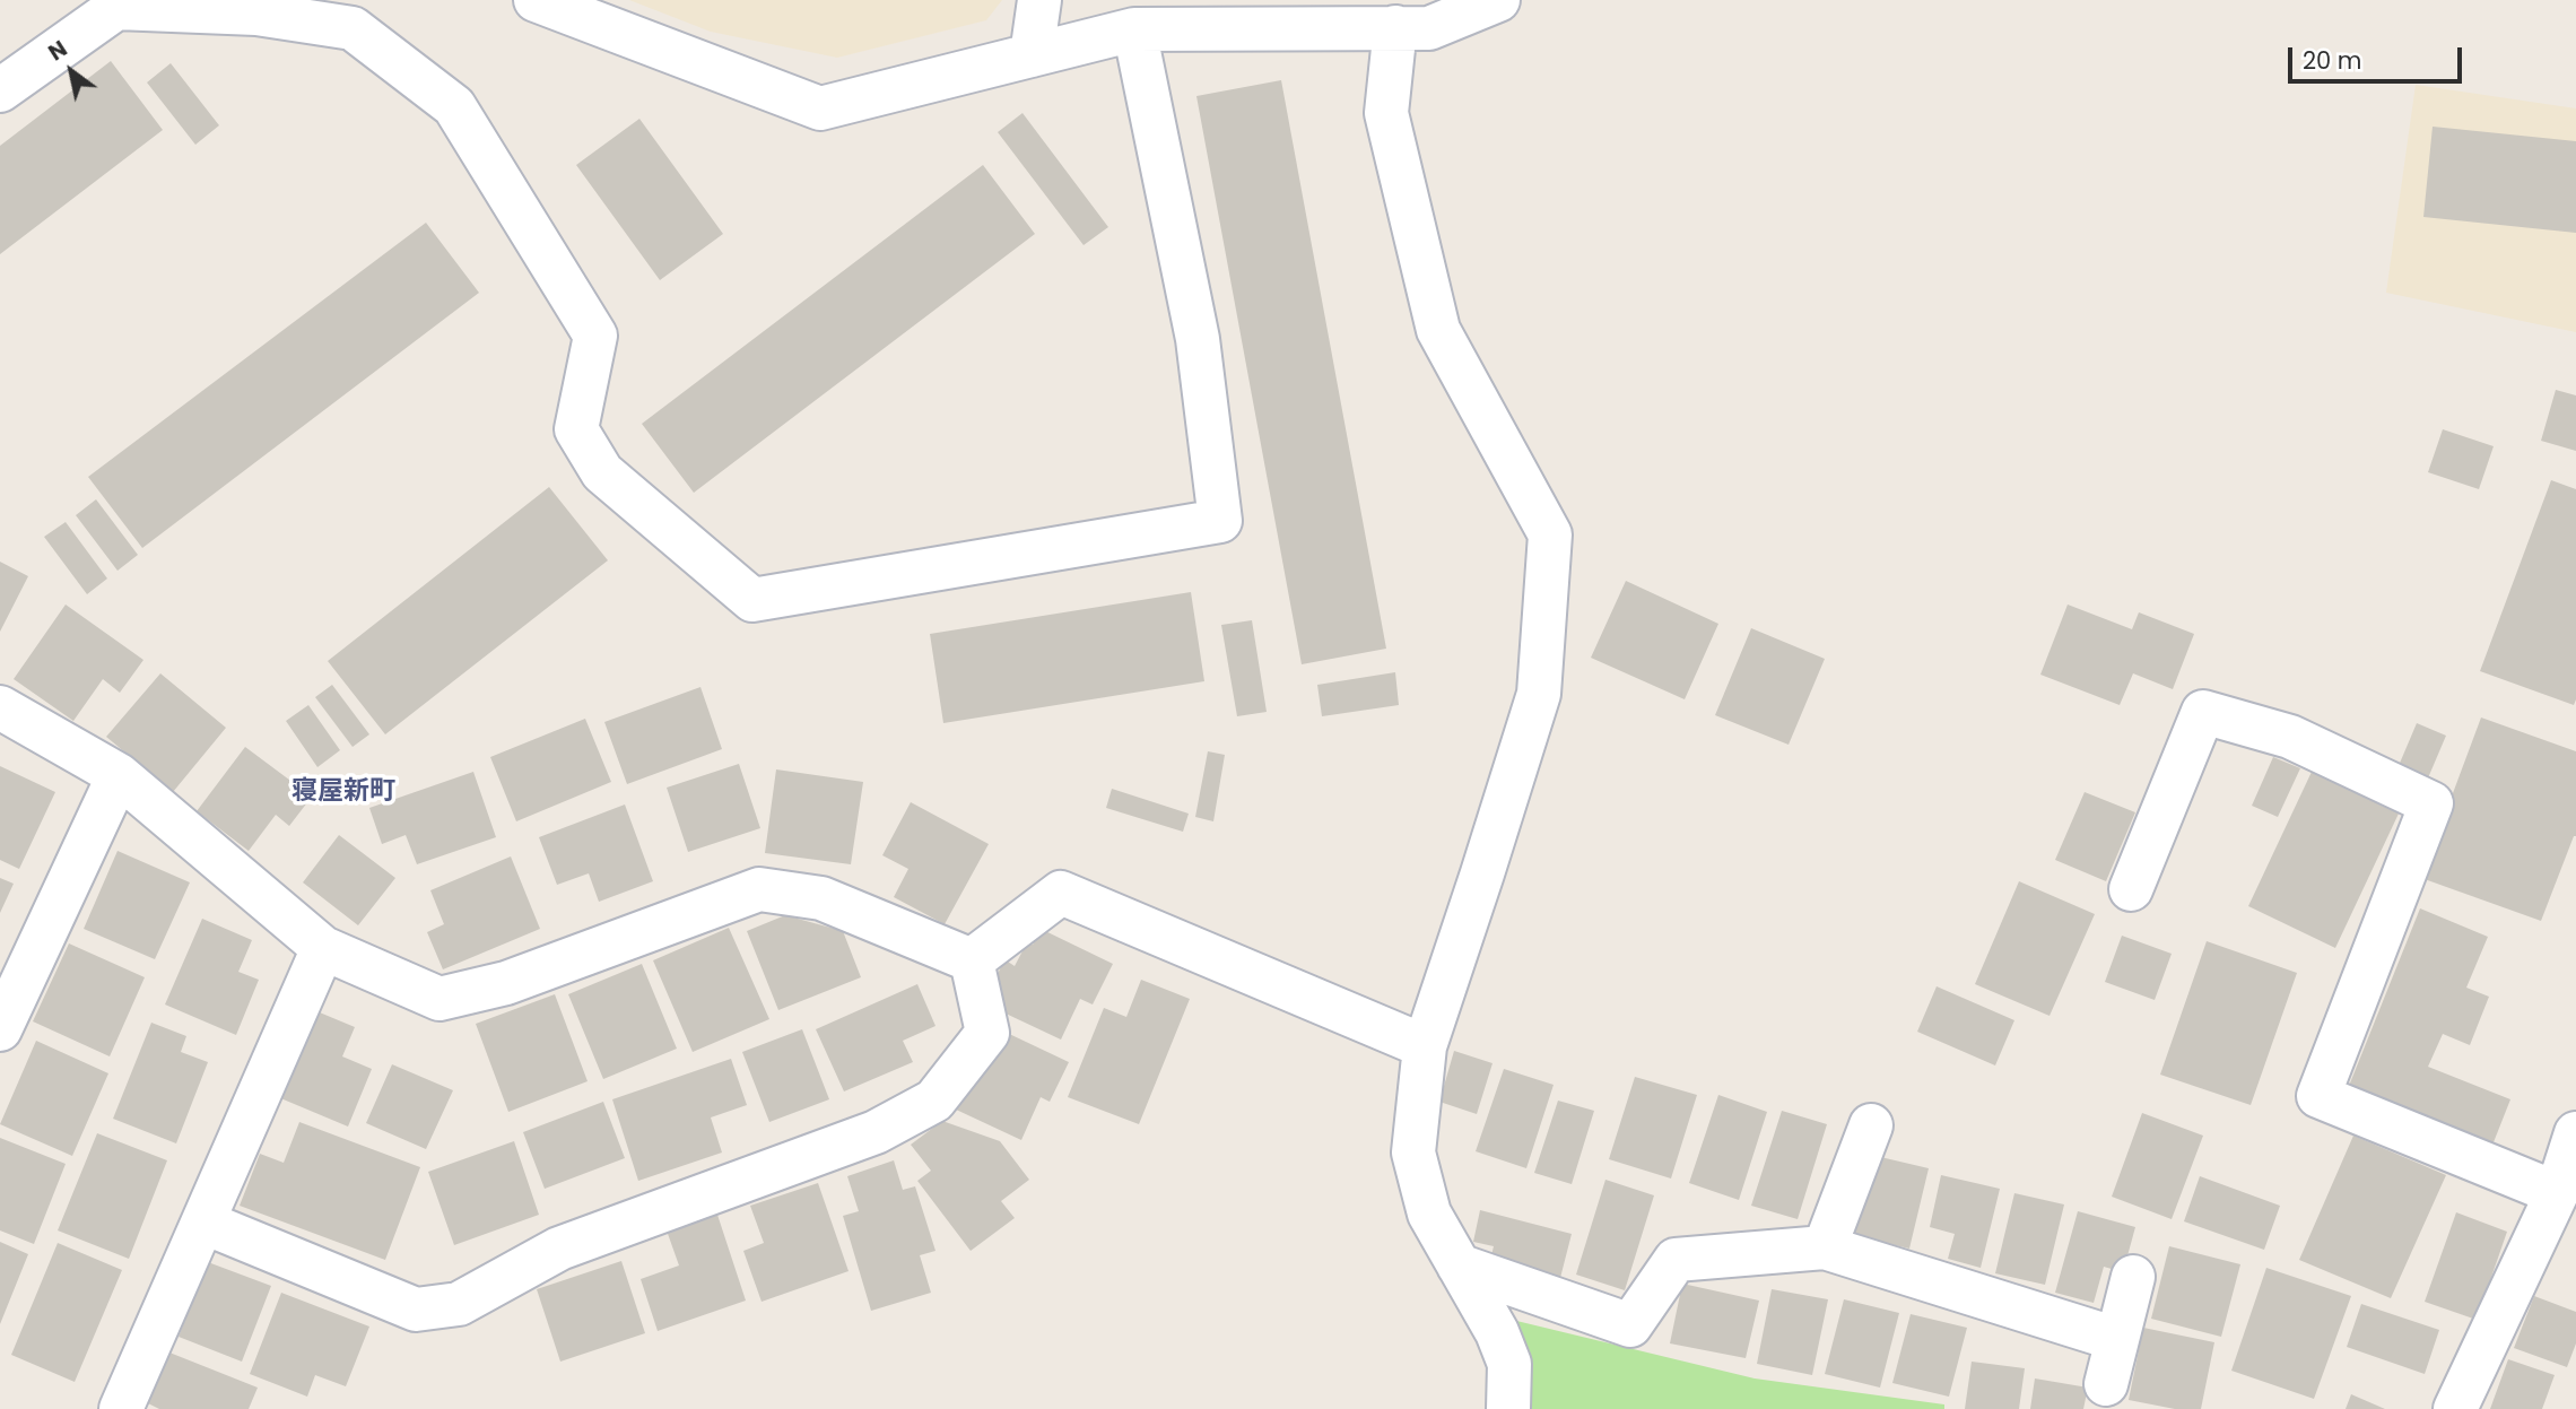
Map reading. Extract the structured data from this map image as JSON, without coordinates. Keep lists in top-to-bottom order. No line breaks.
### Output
{"districts":["寝屋新町"],"scale_bar":"20 m","north":"top left"}
